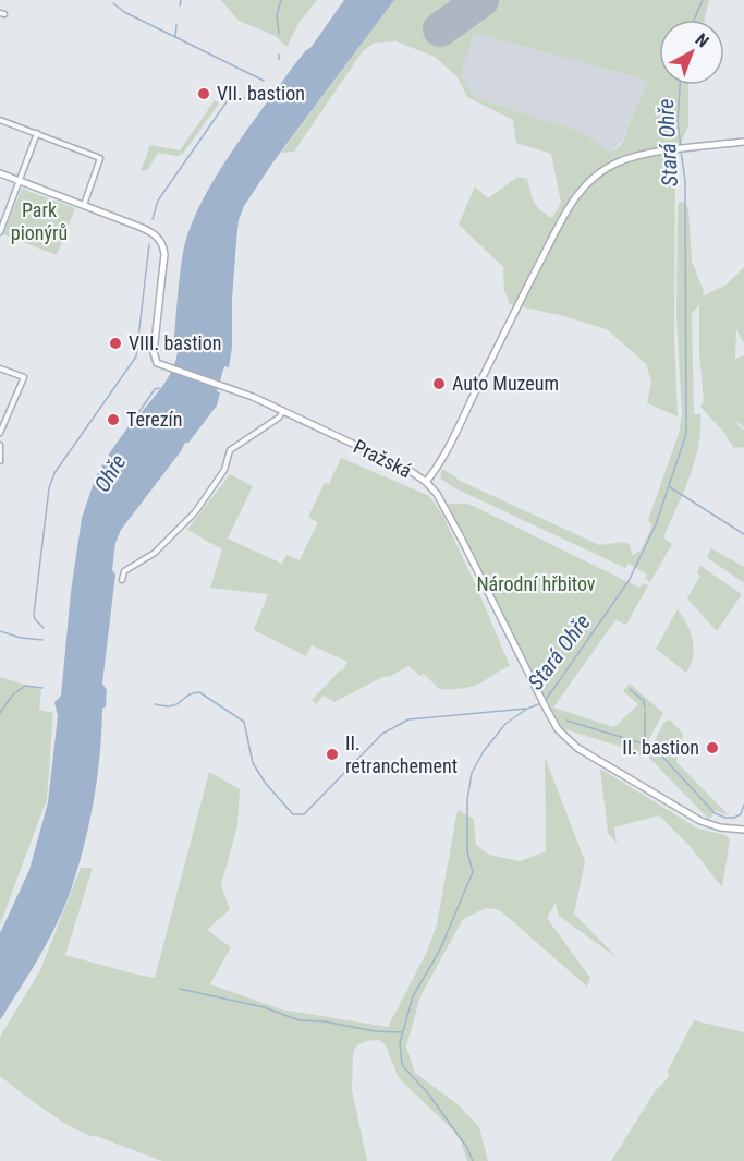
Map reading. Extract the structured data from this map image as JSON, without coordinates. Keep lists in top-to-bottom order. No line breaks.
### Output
{"streets":{"main road":["Pražská"]},"water":["Stará Ohře","Ohře"],"parks":["Park pionýrů","Národní hřbitov"],"places":["VII. bastion","VIII. bastion","Auto Muzeum","Terezín","II. bastion","II. retranchement"],"north":"top right"}
